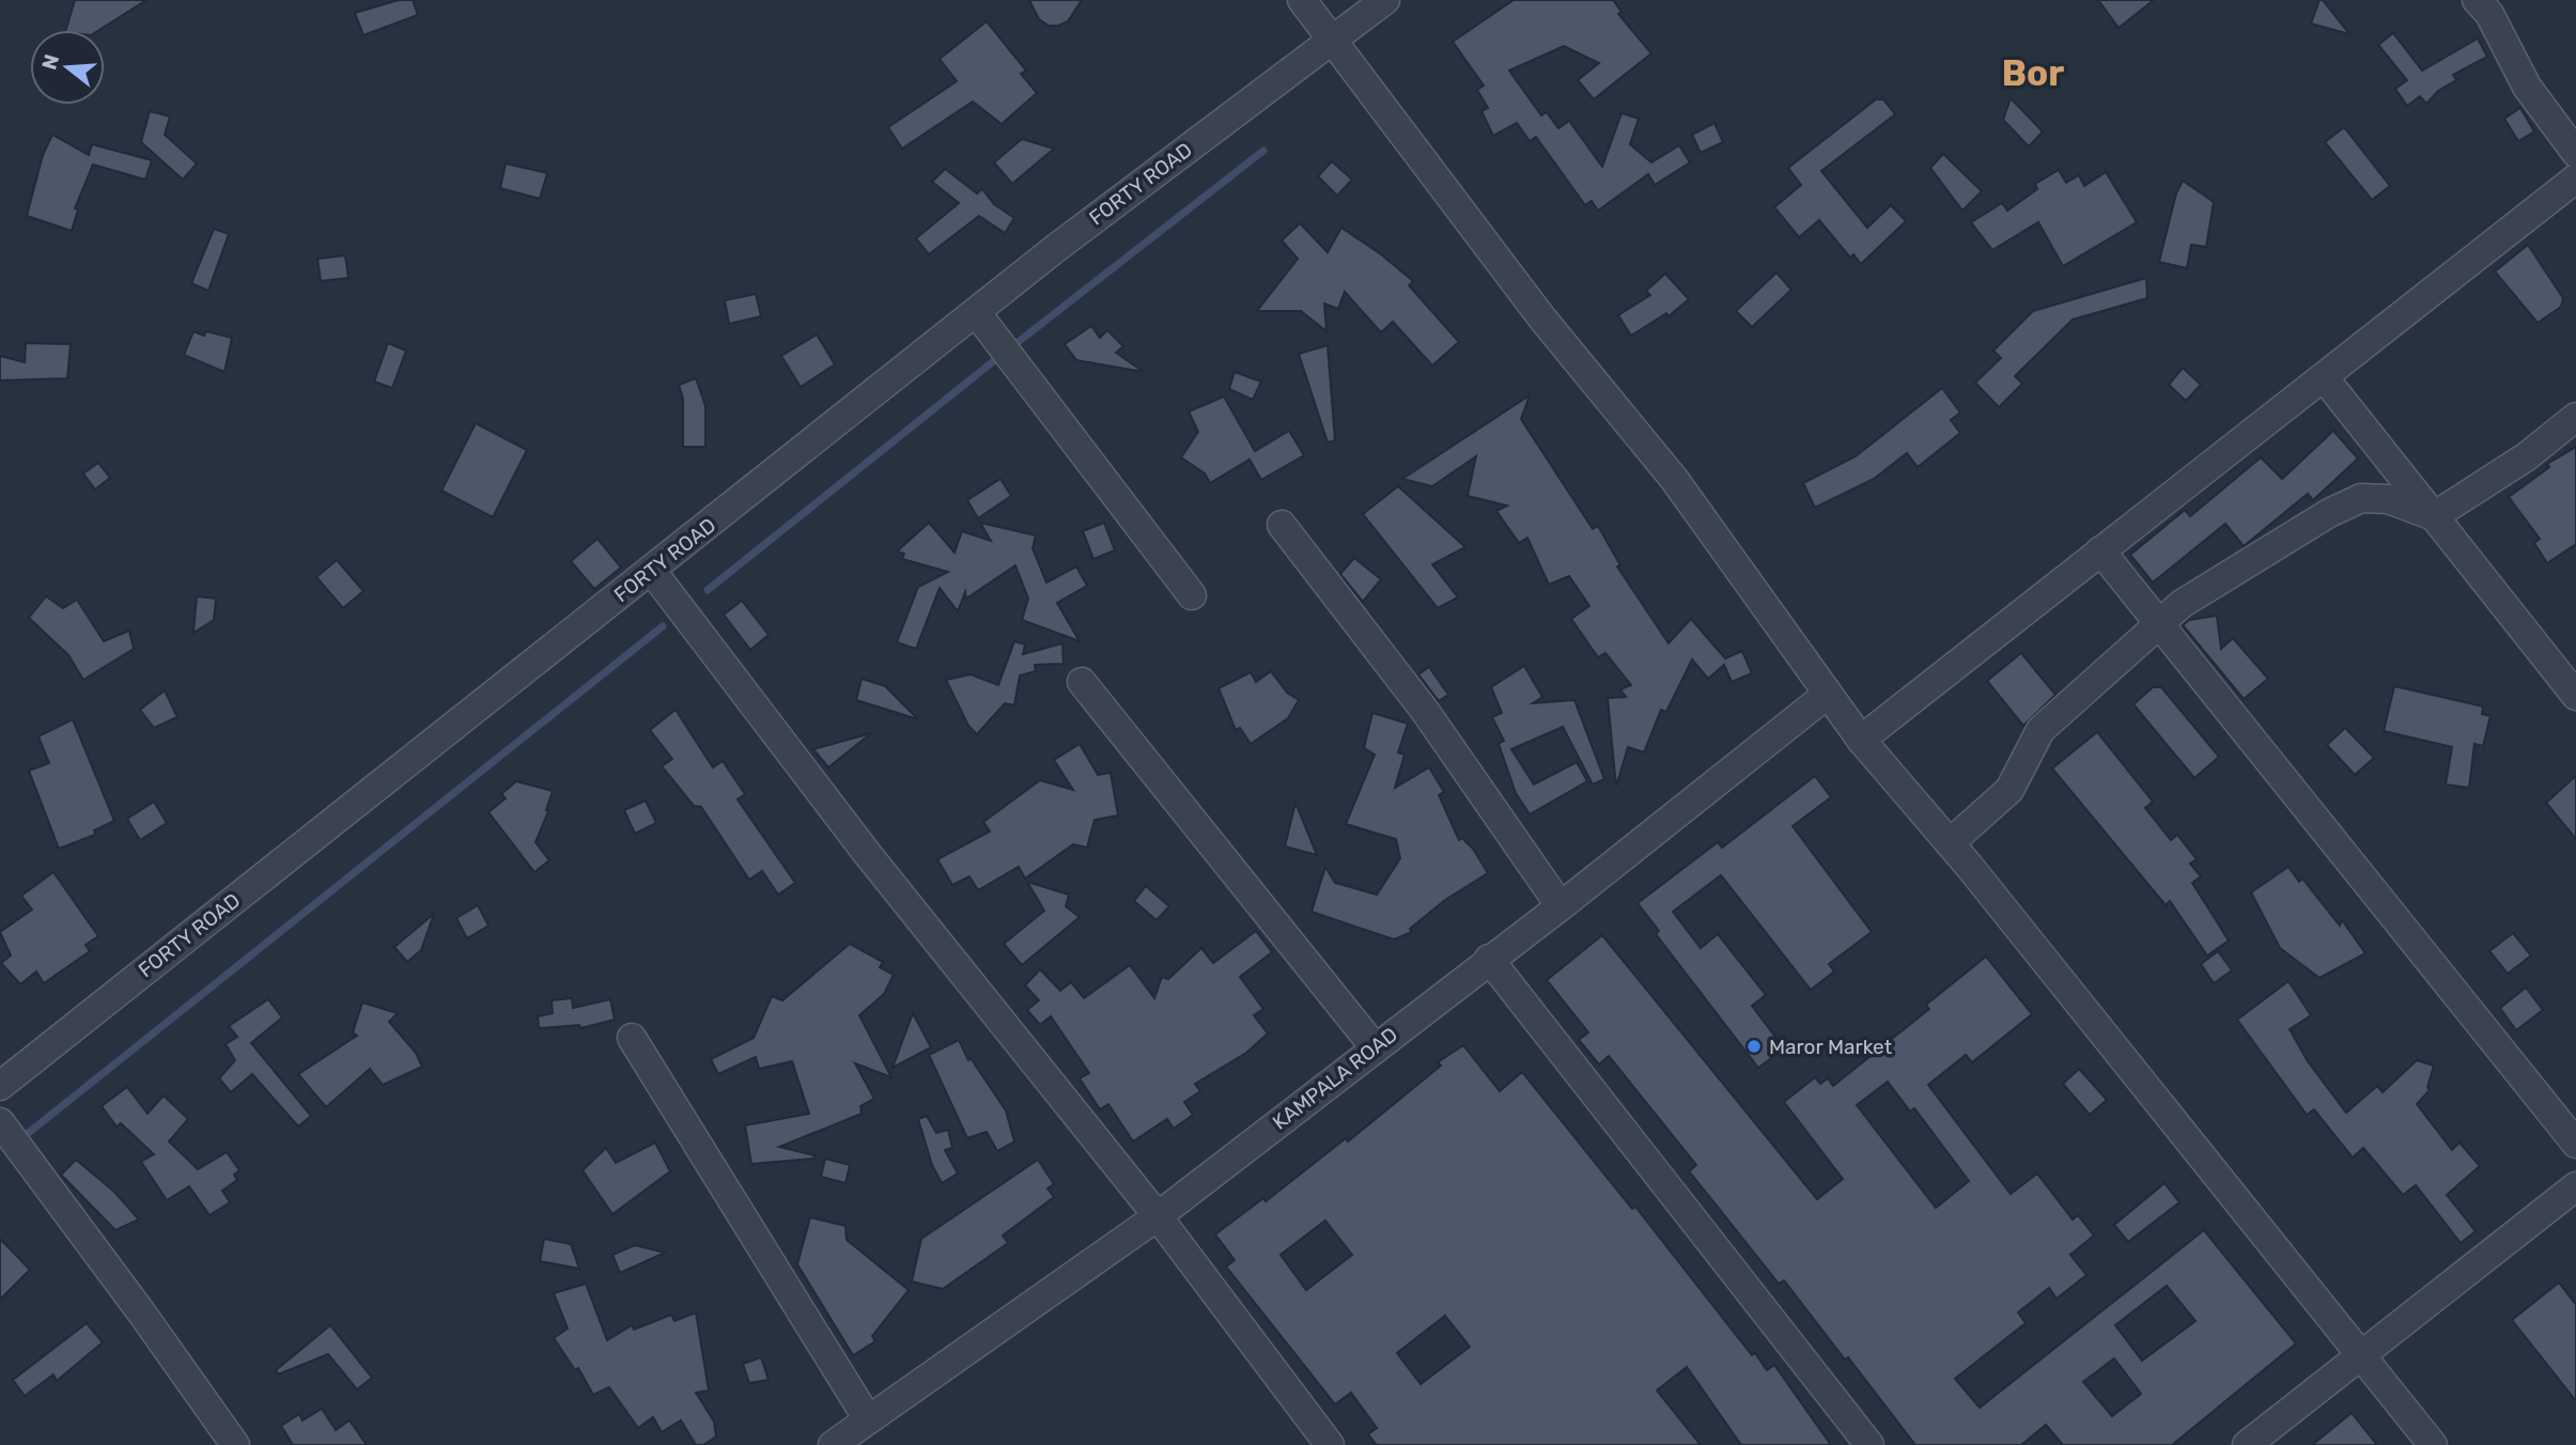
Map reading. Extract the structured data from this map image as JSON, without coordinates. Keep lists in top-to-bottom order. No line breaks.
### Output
{"streets":{"street":["FORTY ROAD","KAMPALA ROAD"]},"districts":["Bor"],"places":["Maror Market"],"north":"left"}
